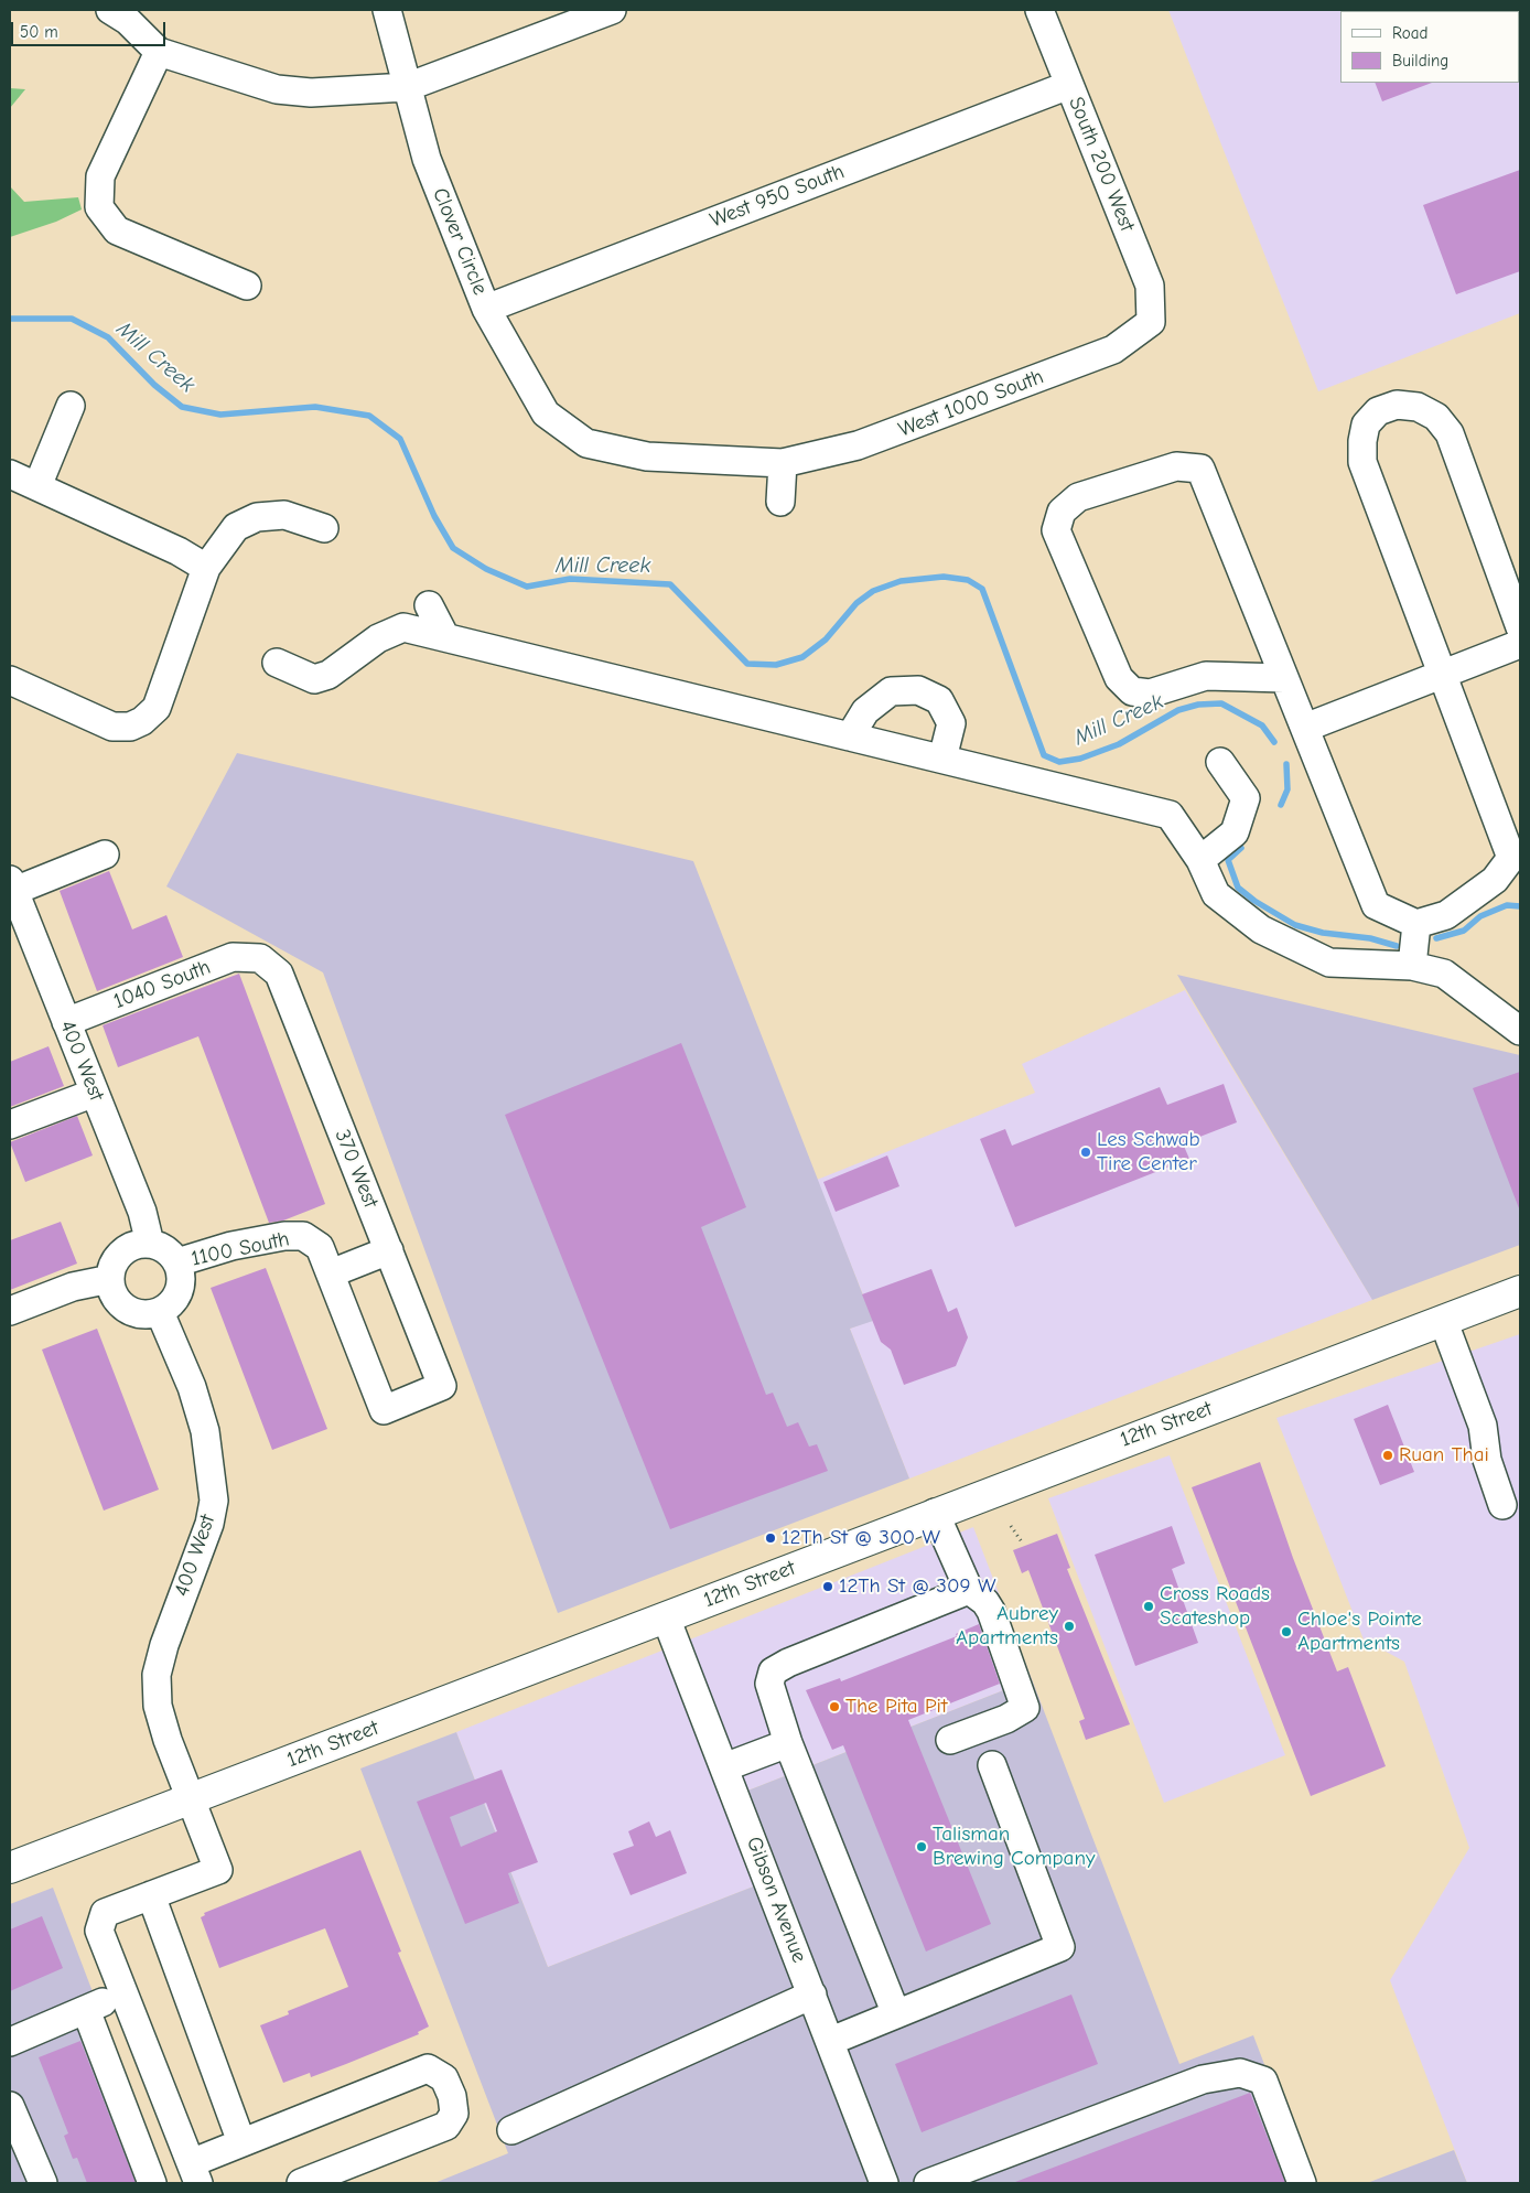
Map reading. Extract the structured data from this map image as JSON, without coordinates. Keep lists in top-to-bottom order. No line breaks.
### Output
{"streets":{"main road":["12th Street"],"street":["South 200 West","West 950 South","Clover Circle","West 1000 South","1040 South","400 West","370 West","1100 South","Gibson Avenue"]},"crossings":[["South 200 West","West 950 South"],["South 200 West","West 1000 South"],["West 950 South","Clover Circle"],["Clover Circle","West 1000 South"],["1040 South","400 West"],["1040 South","370 West"],["400 West","1100 South"],["400 West","12th Street"],["370 West","1100 South"],["12th Street","Gibson Avenue"]],"water":["Mill Creek"],"places":["Les Schwab Tire Center","Ruan Thai","12Th St @ 300 W","12Th St @ 309 W","Cross Roads Scateshop","Aubrey Apartments","Chloe's Pointe Apartments","The Pita Pit","Talisman Brewing Company"],"legend":["Road","Building"],"scale_bar":"50 m"}
